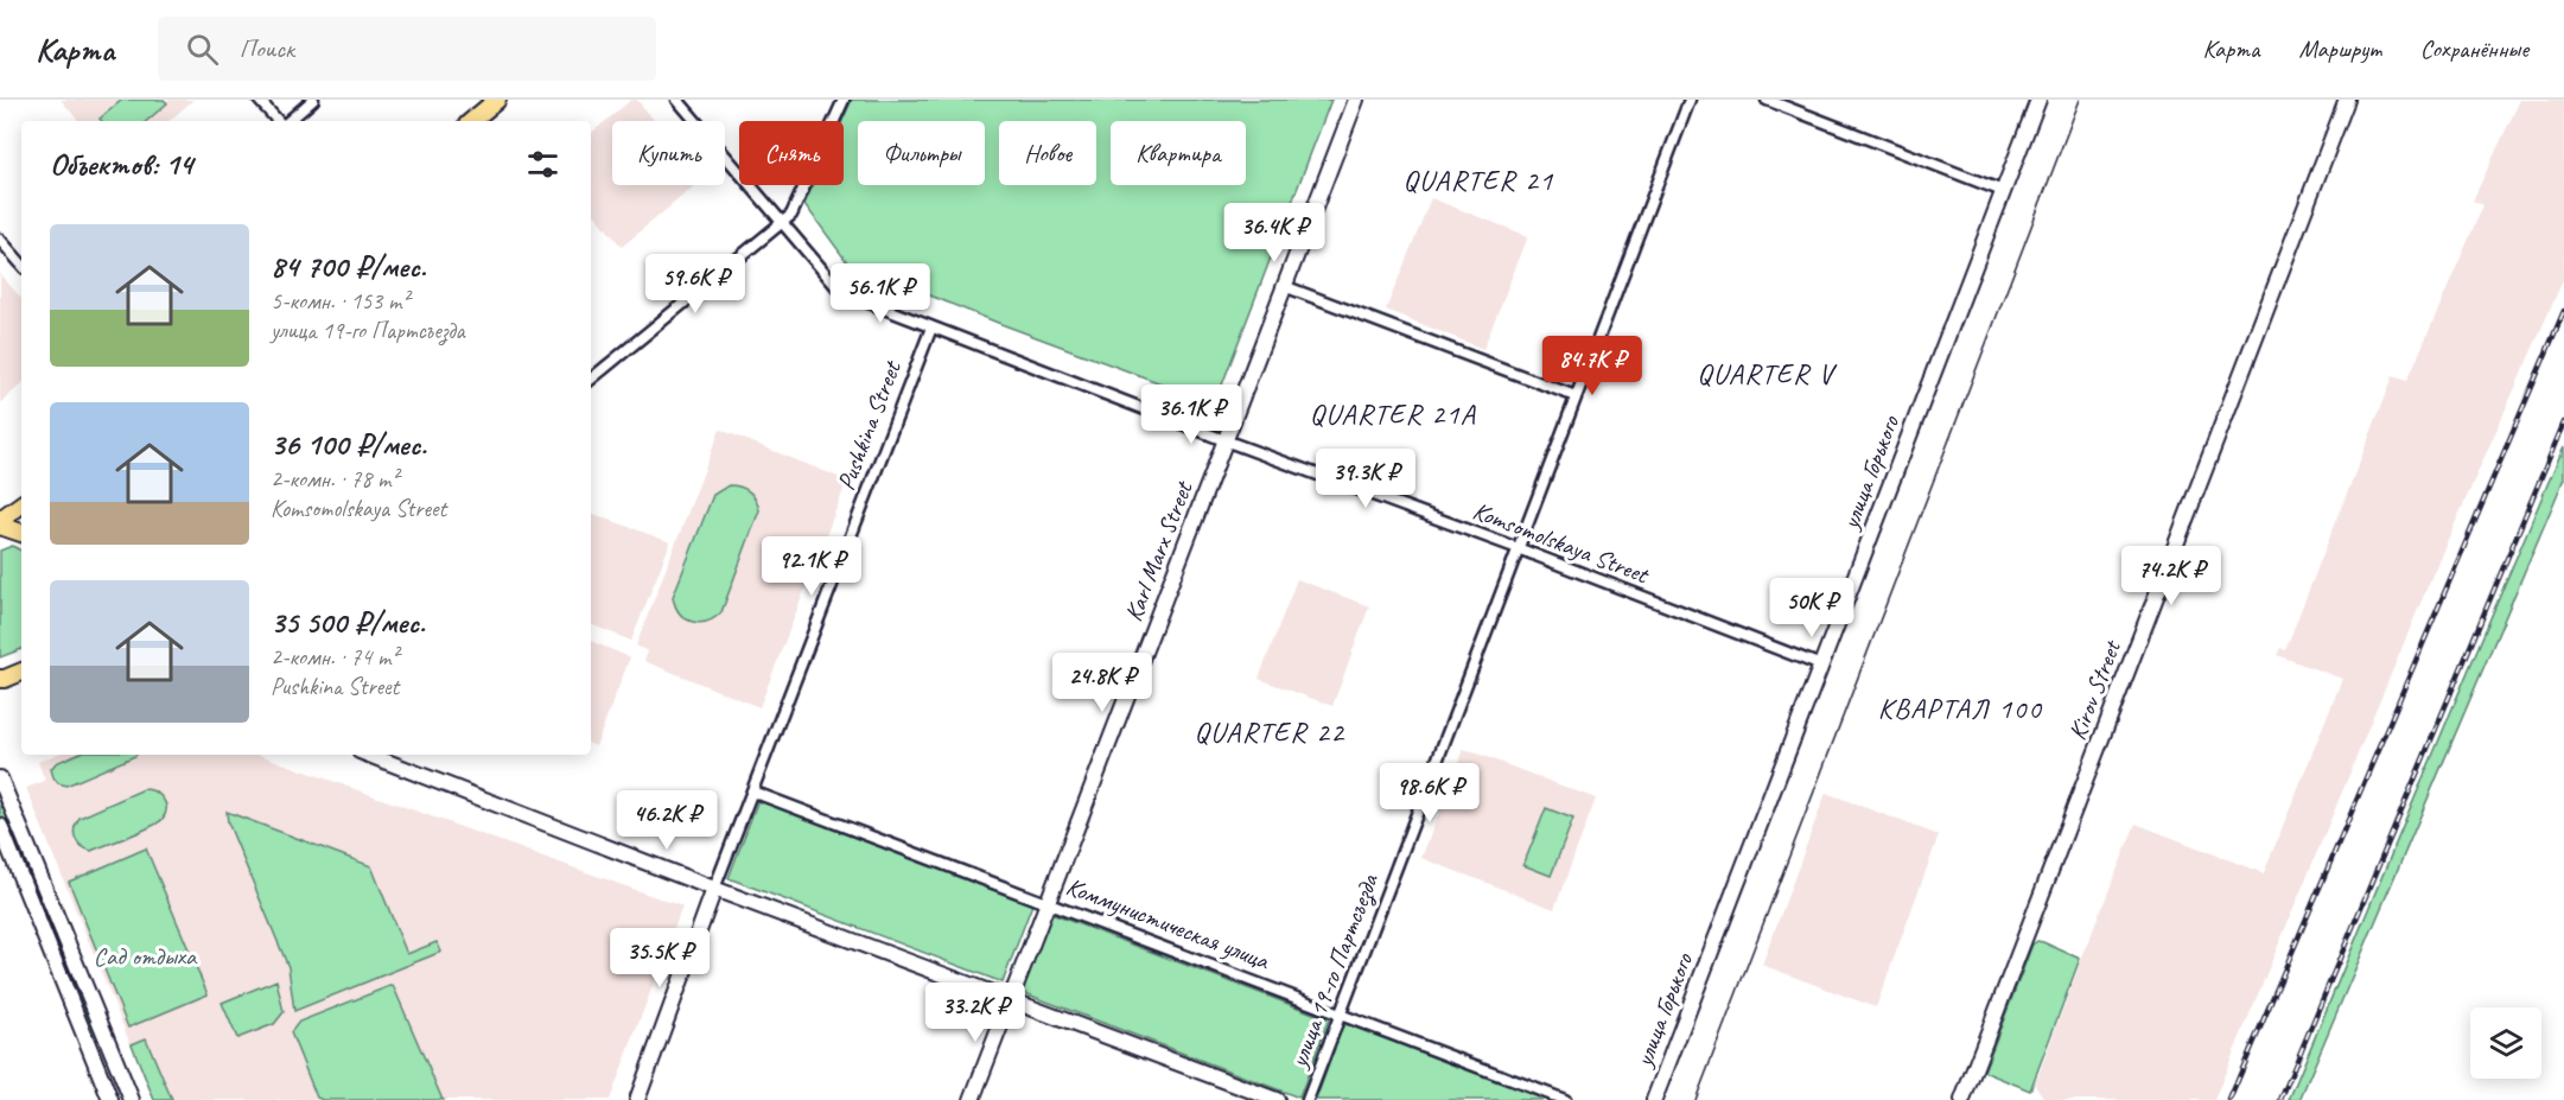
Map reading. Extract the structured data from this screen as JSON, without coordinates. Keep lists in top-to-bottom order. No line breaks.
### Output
{"streets":{"street":["Pushkina Street","улица Горького","Komsomolskaya Street","Karl Marx Street","Kirov Street","Коммунистическая улица","улица 19-го Партсъезда"]},"crossings":[["Pushkina Street","Komsomolskaya Street"],["Pushkina Street","Коммунистическая улица"],["улица Горького","Komsomolskaya Street"],["Komsomolskaya Street","Karl Marx Street"],["Komsomolskaya Street","улица 19-го Партсъезда"],["Karl Marx Street","Коммунистическая улица"],["Коммунистическая улица","улица 19-го Партсъезда"]],"districts":["QUARTER 21","QUARTER V","QUARTER 21A","КВАРТАЛ 100","QUARTER 22"],"parks":["Сад отдыха"],"page":{"header":"Карта","search":"Поиск","nav":["Карта","Маршрут","Сохранённые"],"chip":["Купить","Снять","Фильтры","Новое","Квартира"],"heading":"Объектов: 14","price":["36.4K ₽","59.6K ₽","56.1K ₽","84.7K ₽","36.1K ₽","39.3K ₽","92.1K ₽","74.2K ₽","50K ₽","24.8K ₽","98.6K ₽","46.2K ₽","35.5K ₽","33.2K ₽"],"list":[{"name":"84 700 ₽/мес.","note":"5-комн. · 153 m² · улица 19-го Партсъезда"},{"name":"36 100 ₽/мес.","note":"2-комн. · 78 m² · Komsomolskaya Street"},{"name":"35 500 ₽/мес.","note":"2-комн. · 74 m² · Pushkina Street"}]}}
